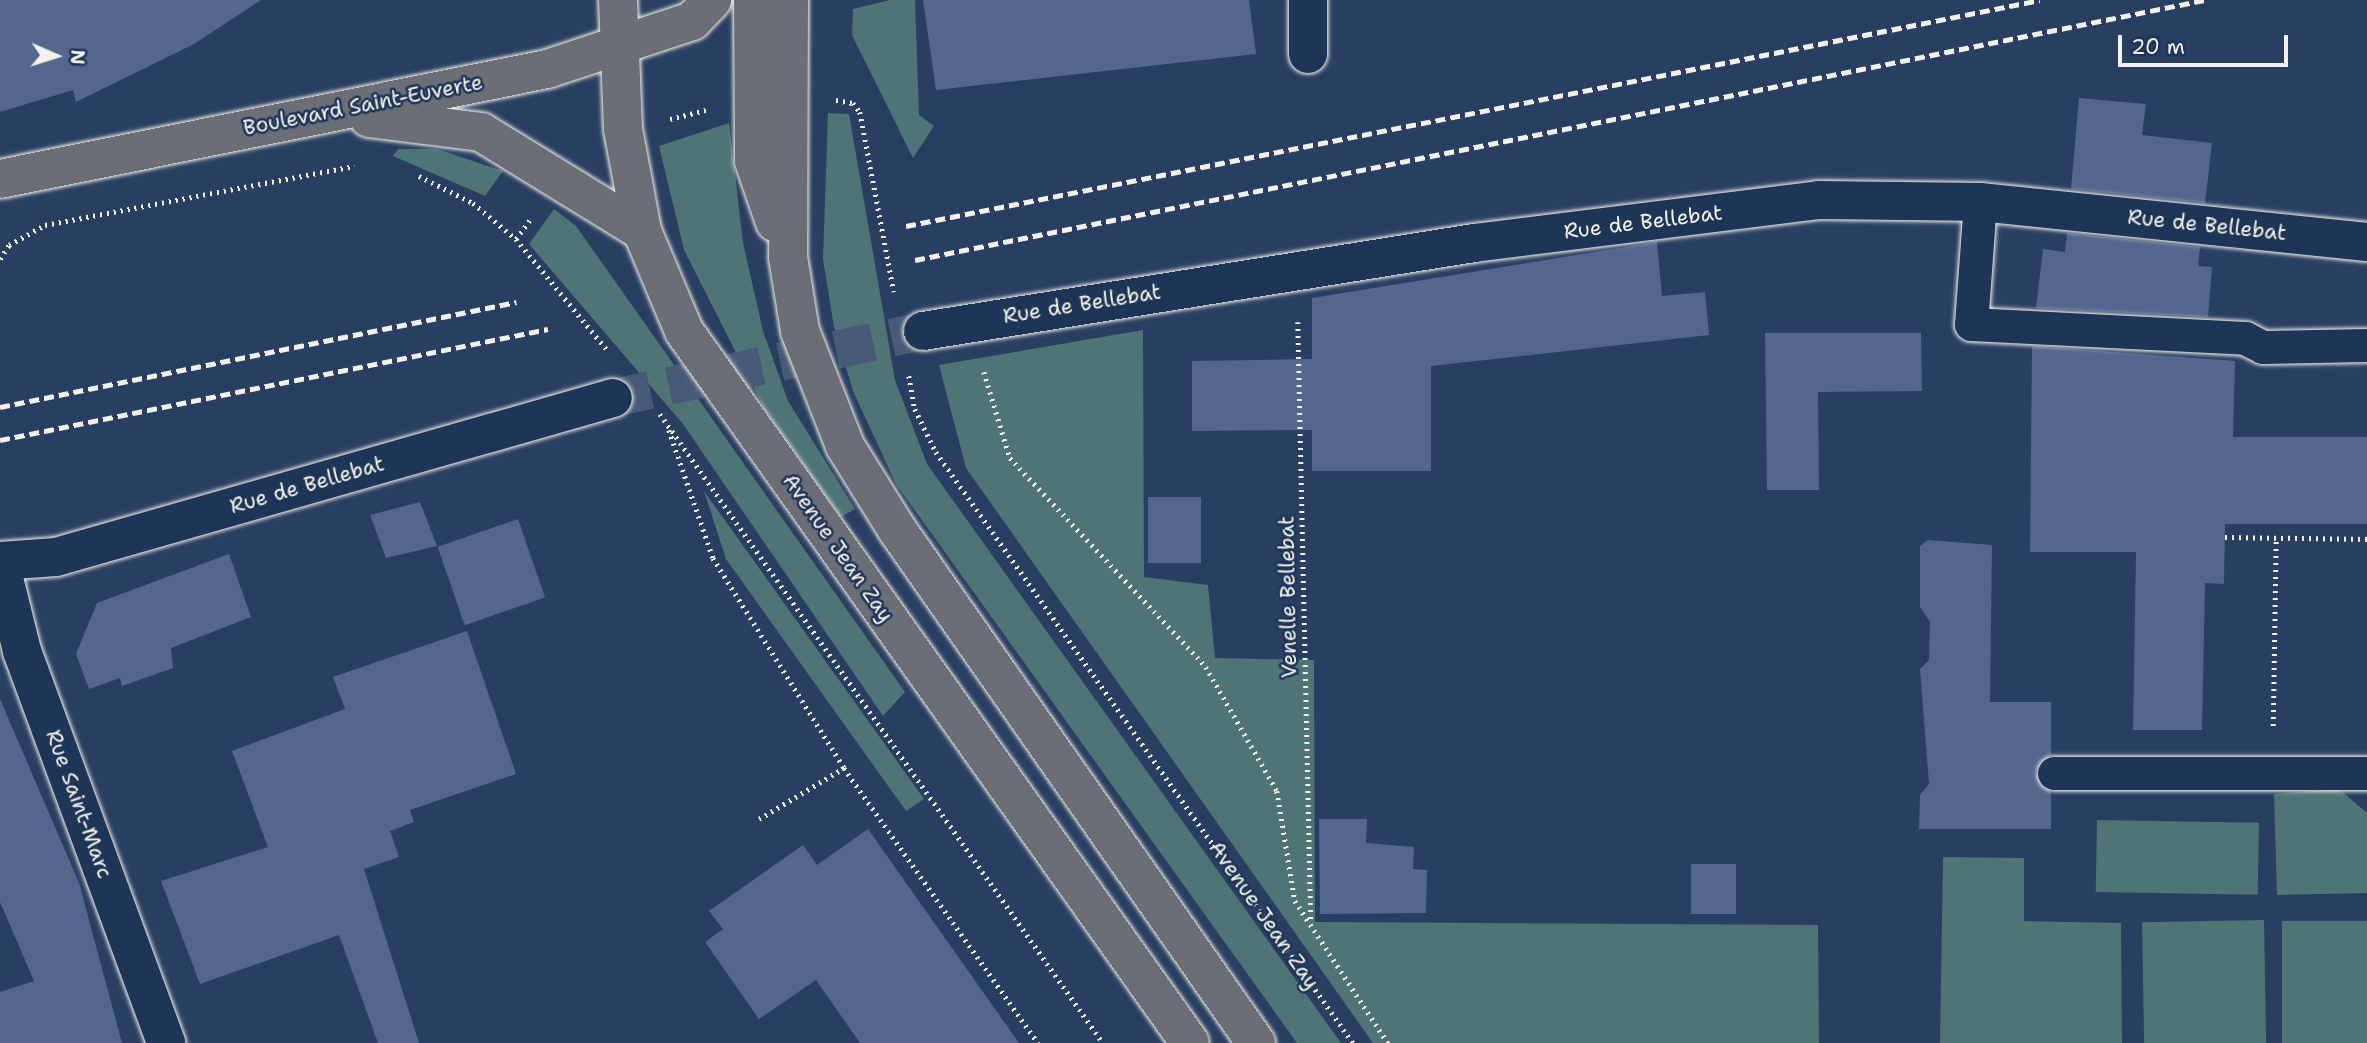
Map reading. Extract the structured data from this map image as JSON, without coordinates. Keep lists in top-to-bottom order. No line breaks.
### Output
{"streets":{"main road":["Boulevard Saint-Euverte","Avenue Jean Zay"],"street":["Rue de Bellebat","Rue Saint-Marc"],"path":["Venelle Bellebat"]},"crossings":[["Boulevard Saint-Euverte","Avenue Jean Zay"],["Rue de Bellebat","Venelle Bellebat"],["Rue de Bellebat","Rue Saint-Marc"]],"scale_bar":"20 m","north":"right"}
